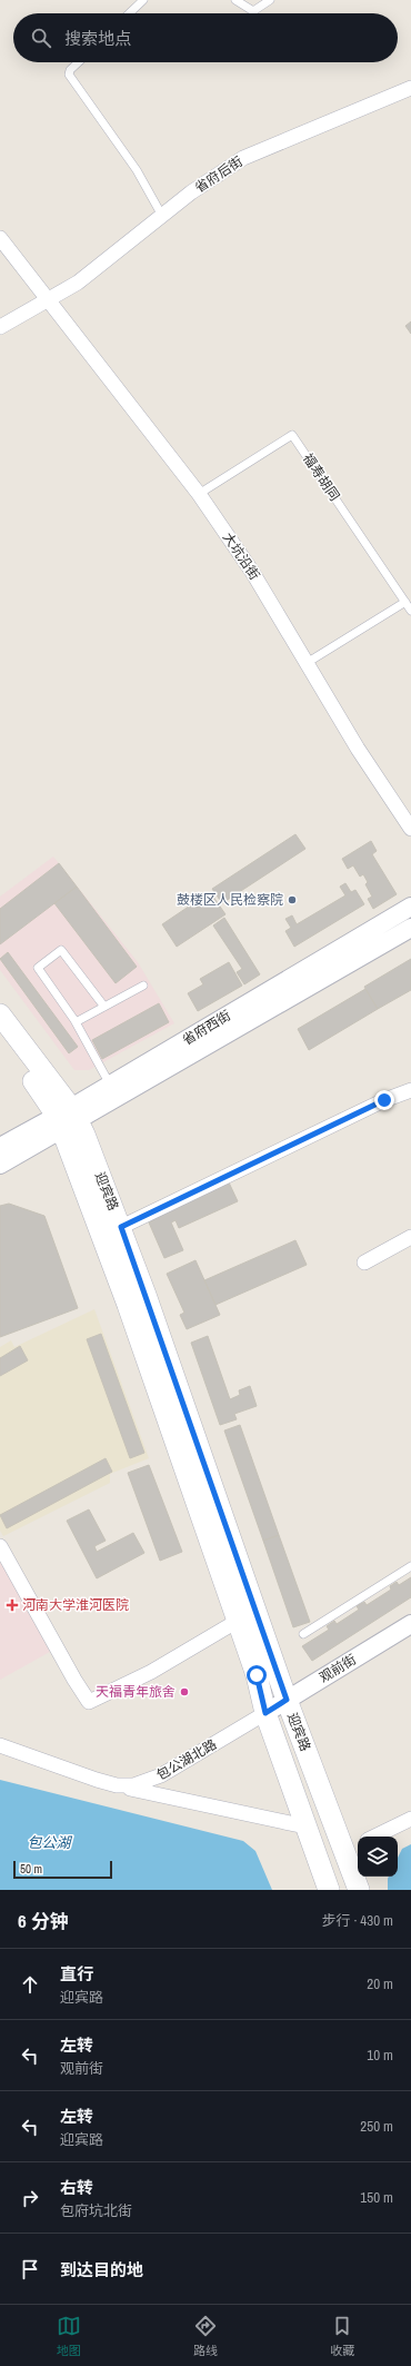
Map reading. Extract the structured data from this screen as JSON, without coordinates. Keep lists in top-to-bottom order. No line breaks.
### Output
{"streets":{"main road":["迎宾路"],"street":["省府后街","大坑沿街","省府西街","观前街","包公湖北路"],"lane":["福寿胡同"]},"crossings":[["省府后街","大坑沿街"],["福寿胡同","大坑沿街"],["省府西街","迎宾路"],["迎宾路","观前街"],["迎宾路","包公湖北路"],["观前街","包公湖北路"]],"water":["包公湖"],"places":{"other":["鼓楼区人民检察院","天福青年旅舍"],"health":["河南大学淮河医院"]},"scale_bar":"50 m","page":{"search":"搜索地点","scale":"50 m","heading":["6 分钟","步行 · 430 m"],"list":[["直行","迎宾路","20 m"],["左转","观前街","10 m"],["左转","迎宾路","250 m"],["右转","包府坑北街","150 m"],"到达目的地"],"nav":["地图","路线","收藏"]}}
